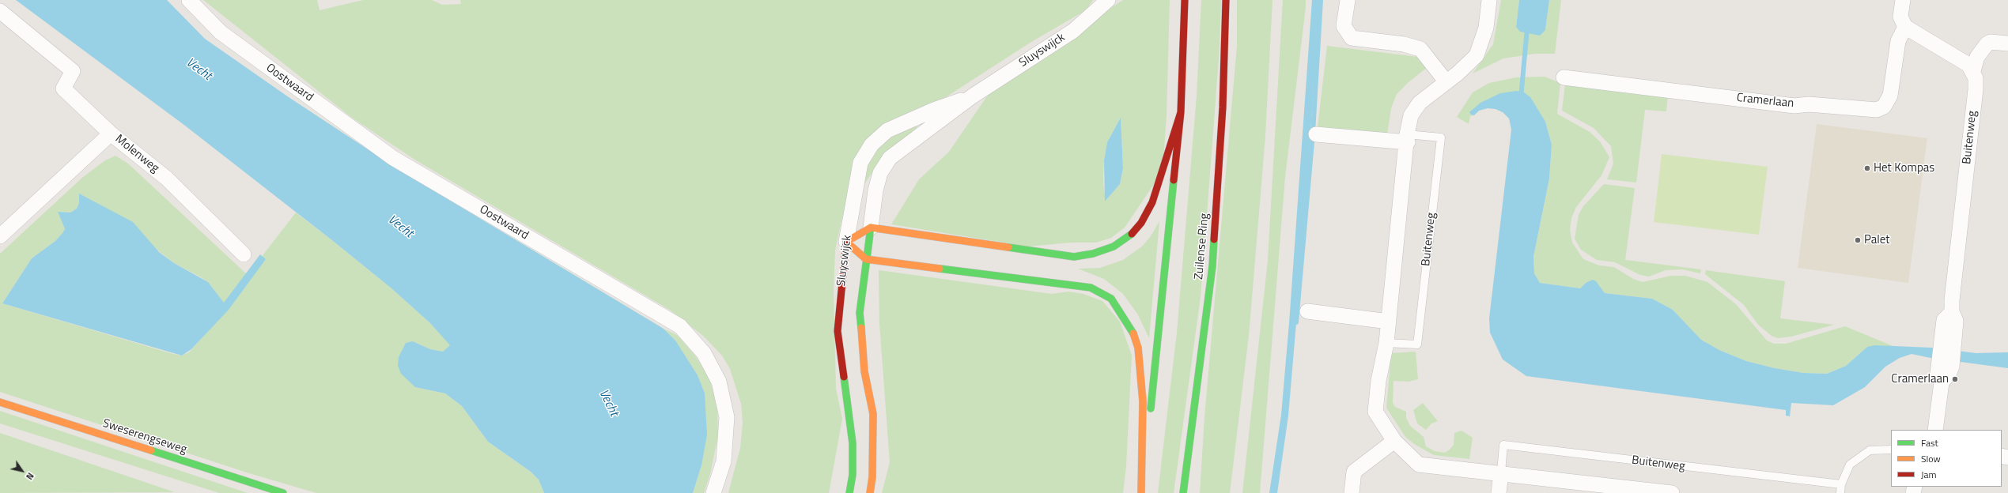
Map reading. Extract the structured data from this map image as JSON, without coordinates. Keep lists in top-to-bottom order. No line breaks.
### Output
{"streets":{"main road":["Sluyswijck","Zuilense Ring","Sweserengseweg"],"street":["Oostwaard","Cramerlaan","Buitenweg","Molenweg"]},"water":["Vecht"],"places":["Het Kompas","Palet","Cramerlaan"],"legend":["Fast","Slow","Jam"],"north":"bottom right"}
